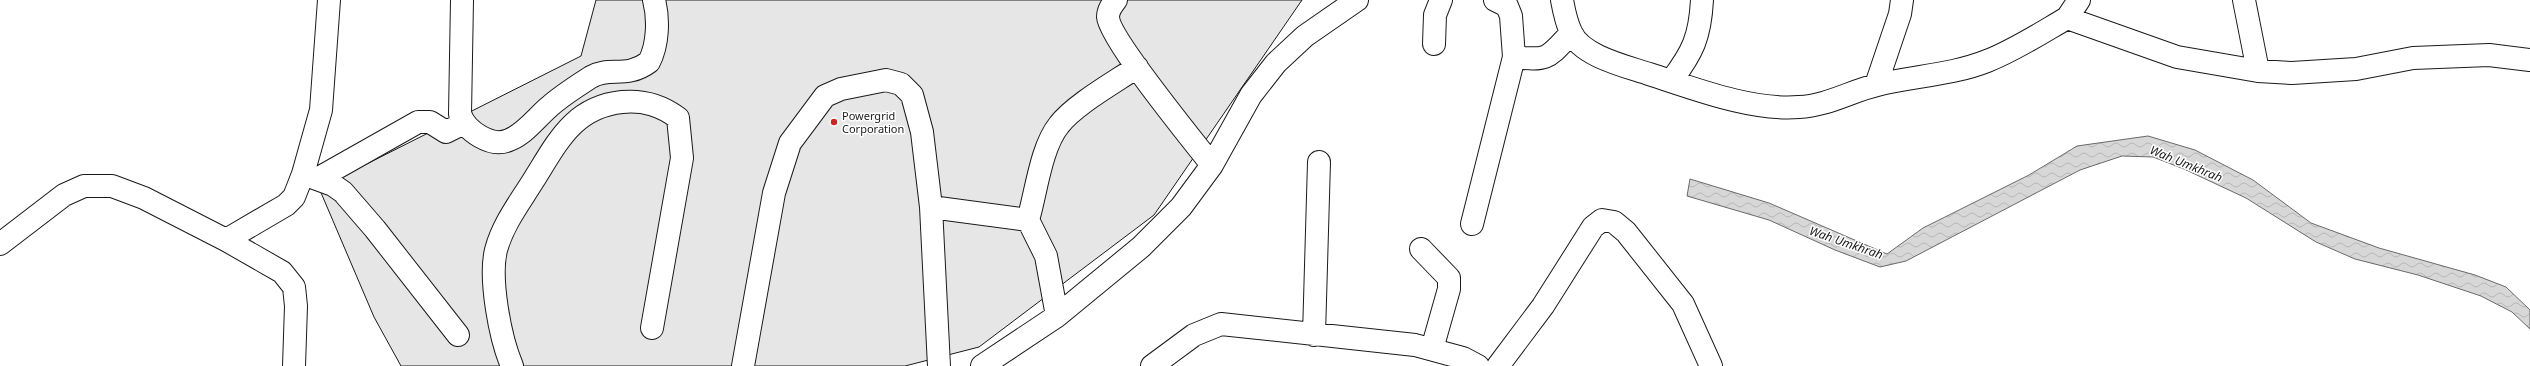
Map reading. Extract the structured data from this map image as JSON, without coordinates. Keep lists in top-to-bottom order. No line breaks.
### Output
{"water":["Wah Umkhrah"],"places":["Powergrid Corporation"]}
